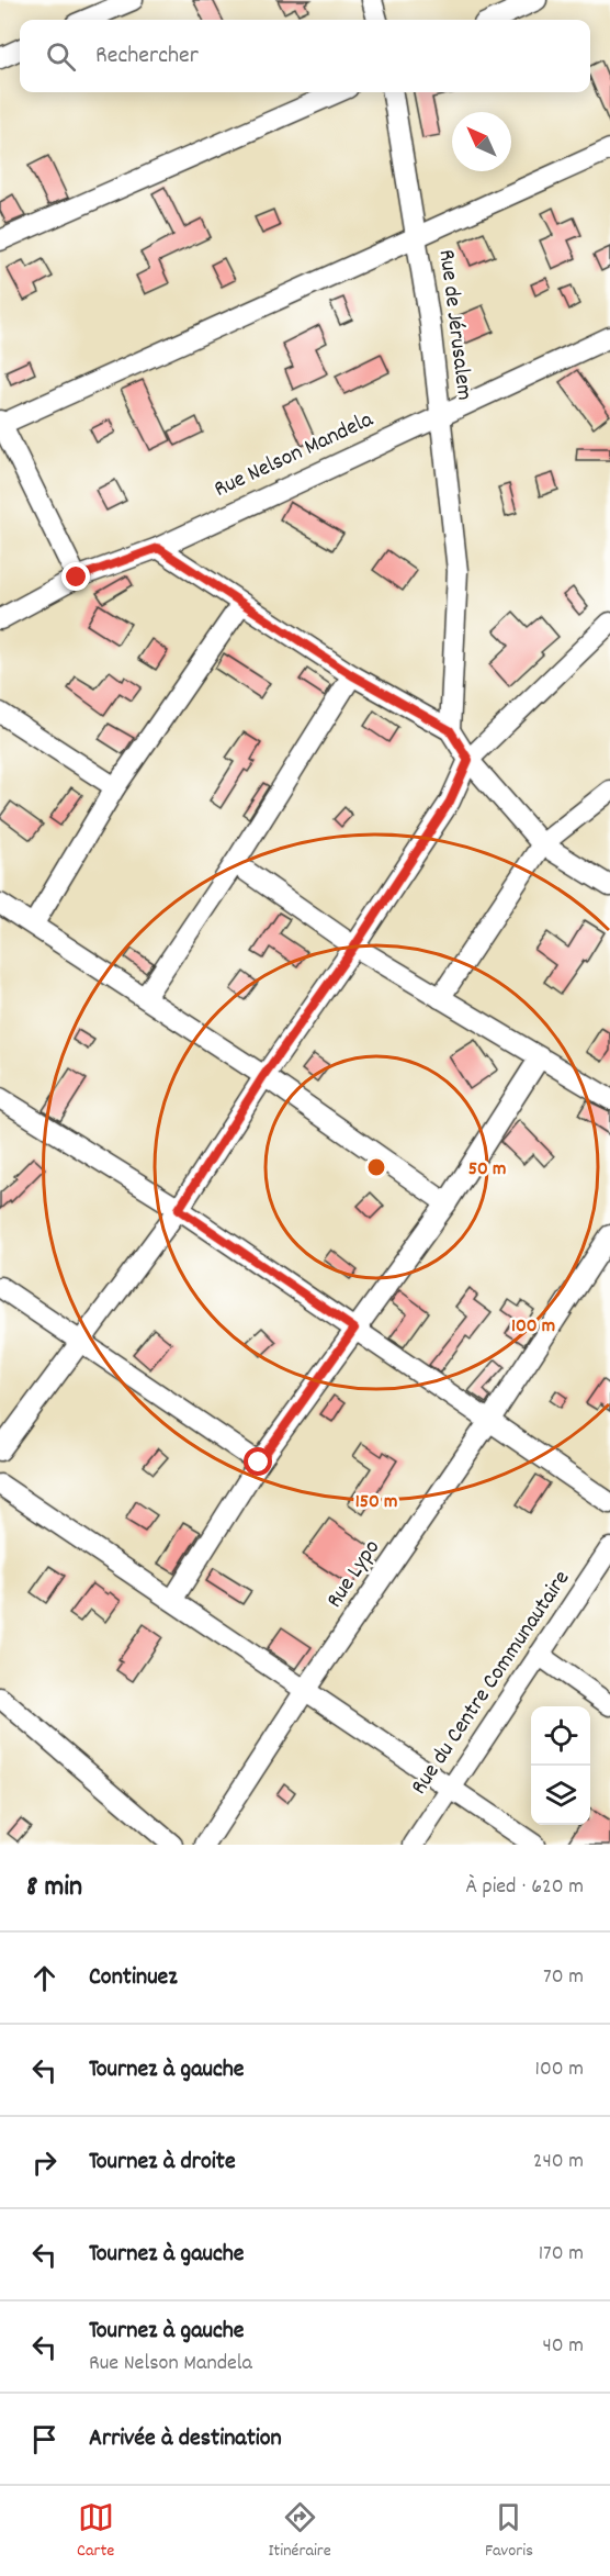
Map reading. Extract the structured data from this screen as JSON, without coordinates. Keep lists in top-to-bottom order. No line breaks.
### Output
{"streets":{"street":["Rue de Jérusalem","Rue Nelson Mandela","Rue Lypo","Rue du Centre Communautaire"]},"crossings":[["Rue de Jérusalem","Rue Nelson Mandela"]],"north":"top left","page":{"search":"Rechercher","heading":["8 min","À pied · 620 m"],"list":[["Continuez","70 m"],["Tournez à gauche","100 m"],["Tournez à droite","240 m"],["Tournez à gauche","170 m"],["Tournez à gauche","Rue Nelson Mandela","40 m"],"Arrivée à destination"],"nav":["Carte","Itinéraire","Favoris"]},"rings":["50 m","100 m","150 m"]}
